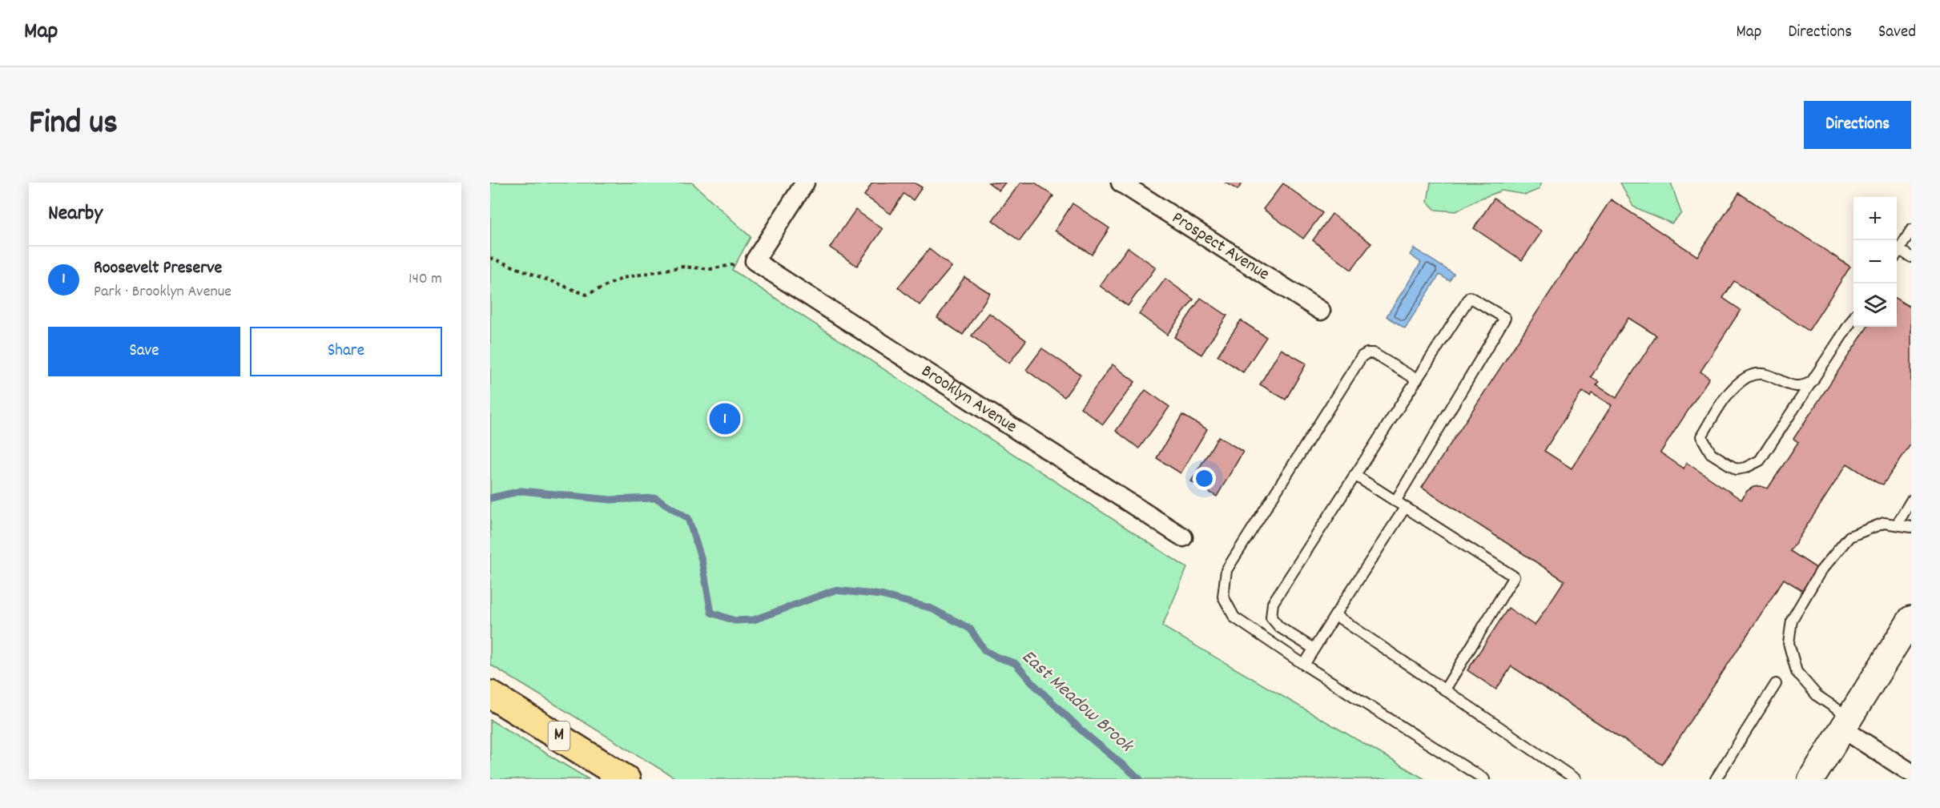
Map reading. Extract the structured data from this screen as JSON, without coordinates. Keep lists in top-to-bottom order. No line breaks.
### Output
{"streets":{"highway":["M"],"street":["Prospect Avenue","Brooklyn Avenue"]},"water":["East Meadow Brook"],"page":{"header":"Map","nav":["Map","Directions","Saved"],"title":"Find us","buttons":["Directions",["Save","Share"]],"heading":"Nearby","map_buttons":["+","−"],"list":[{"mark":"1","name":"Roosevelt Preserve","note":"Park · Brooklyn Avenue","value":"140 m"}],"pins":"1"}}
